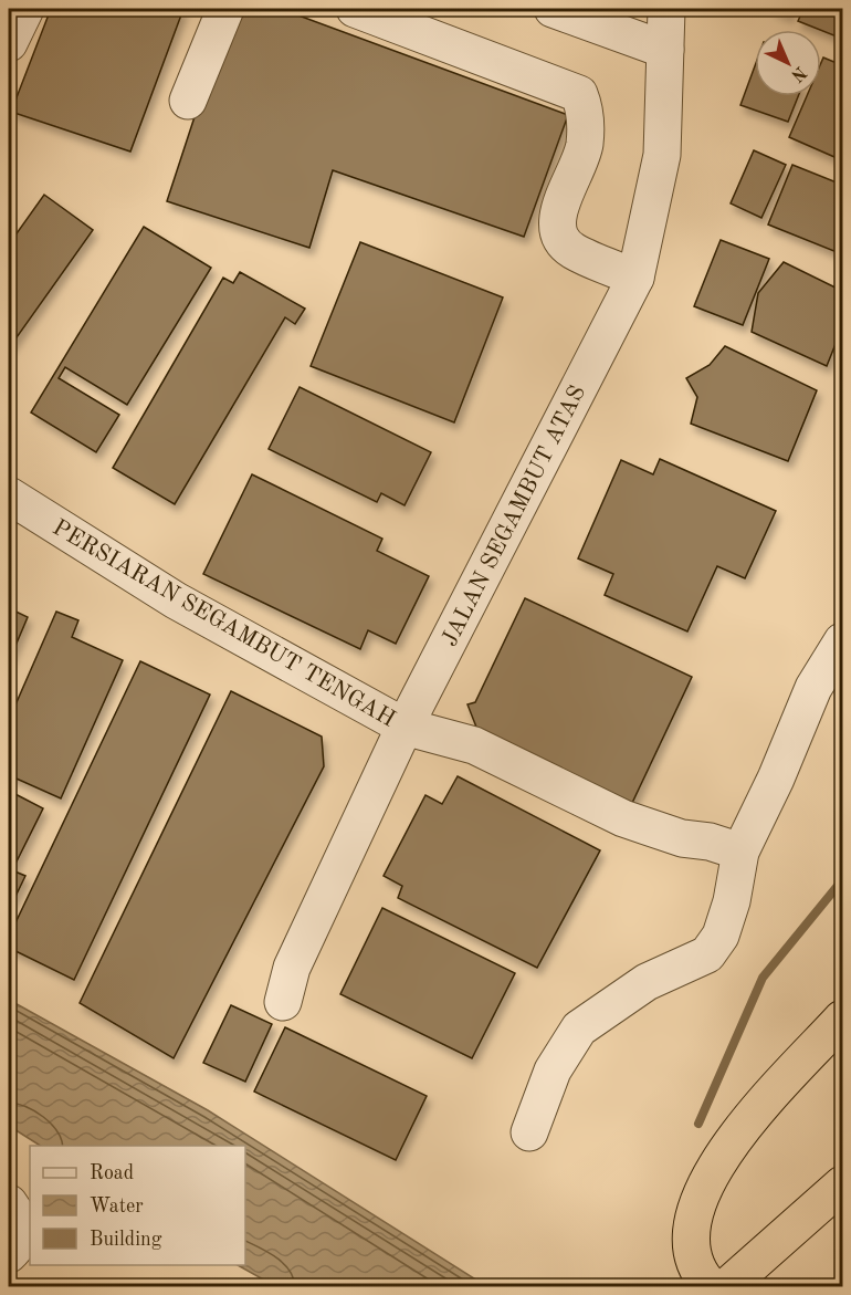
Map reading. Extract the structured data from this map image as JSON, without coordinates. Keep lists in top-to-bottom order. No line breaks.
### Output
{"streets":{"street":["JALAN SEGAMBUT ATAS","PERSIARAN SEGAMBUT TENGAH"]},"crossings":[["JALAN SEGAMBUT ATAS","PERSIARAN SEGAMBUT TENGAH"]],"legend":["Road","Water","Building"],"north":"bottom right"}
